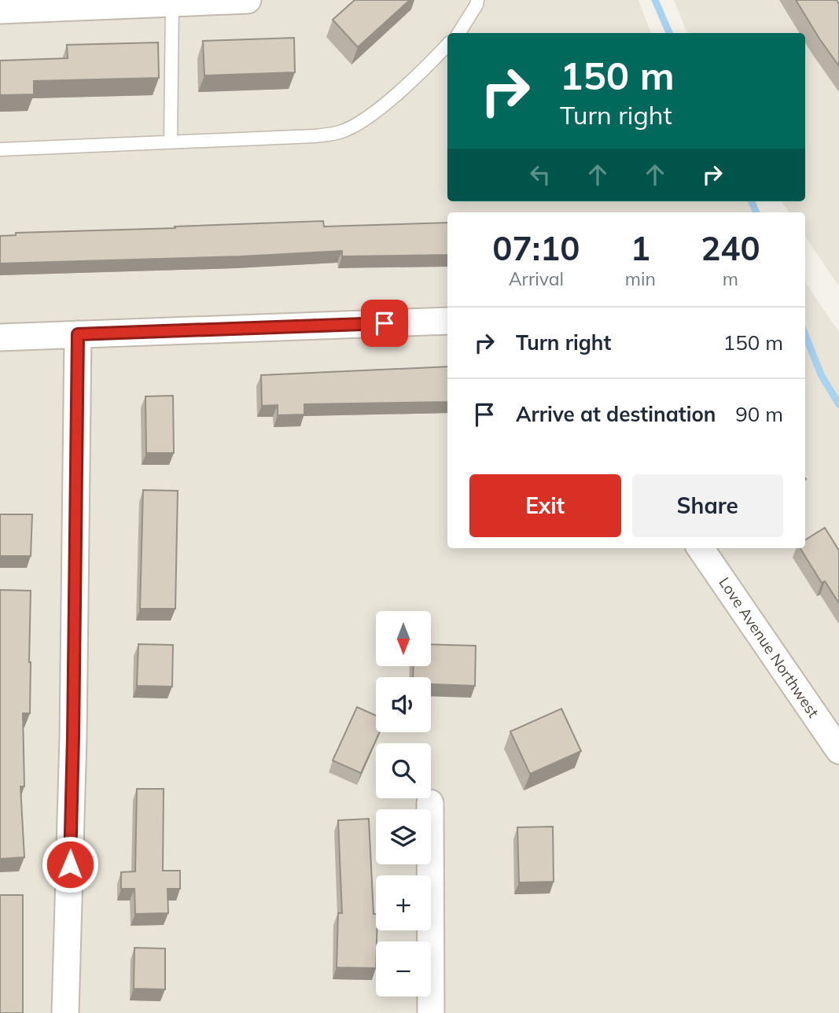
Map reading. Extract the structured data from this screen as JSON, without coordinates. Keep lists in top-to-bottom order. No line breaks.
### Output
{"streets":{"street":["Love Avenue Northwest"]},"north":"bottom","page":{"turn":["150 m","Turn right"],"eta":["07:10","Arrival","1","min","240","m"],"list":[{"name":"Turn right","value":"150 m"},{"name":"Arrive at destination","value":"90 m"}],"buttons":["Exit","Share"],"map_buttons":["+","−"]}}
